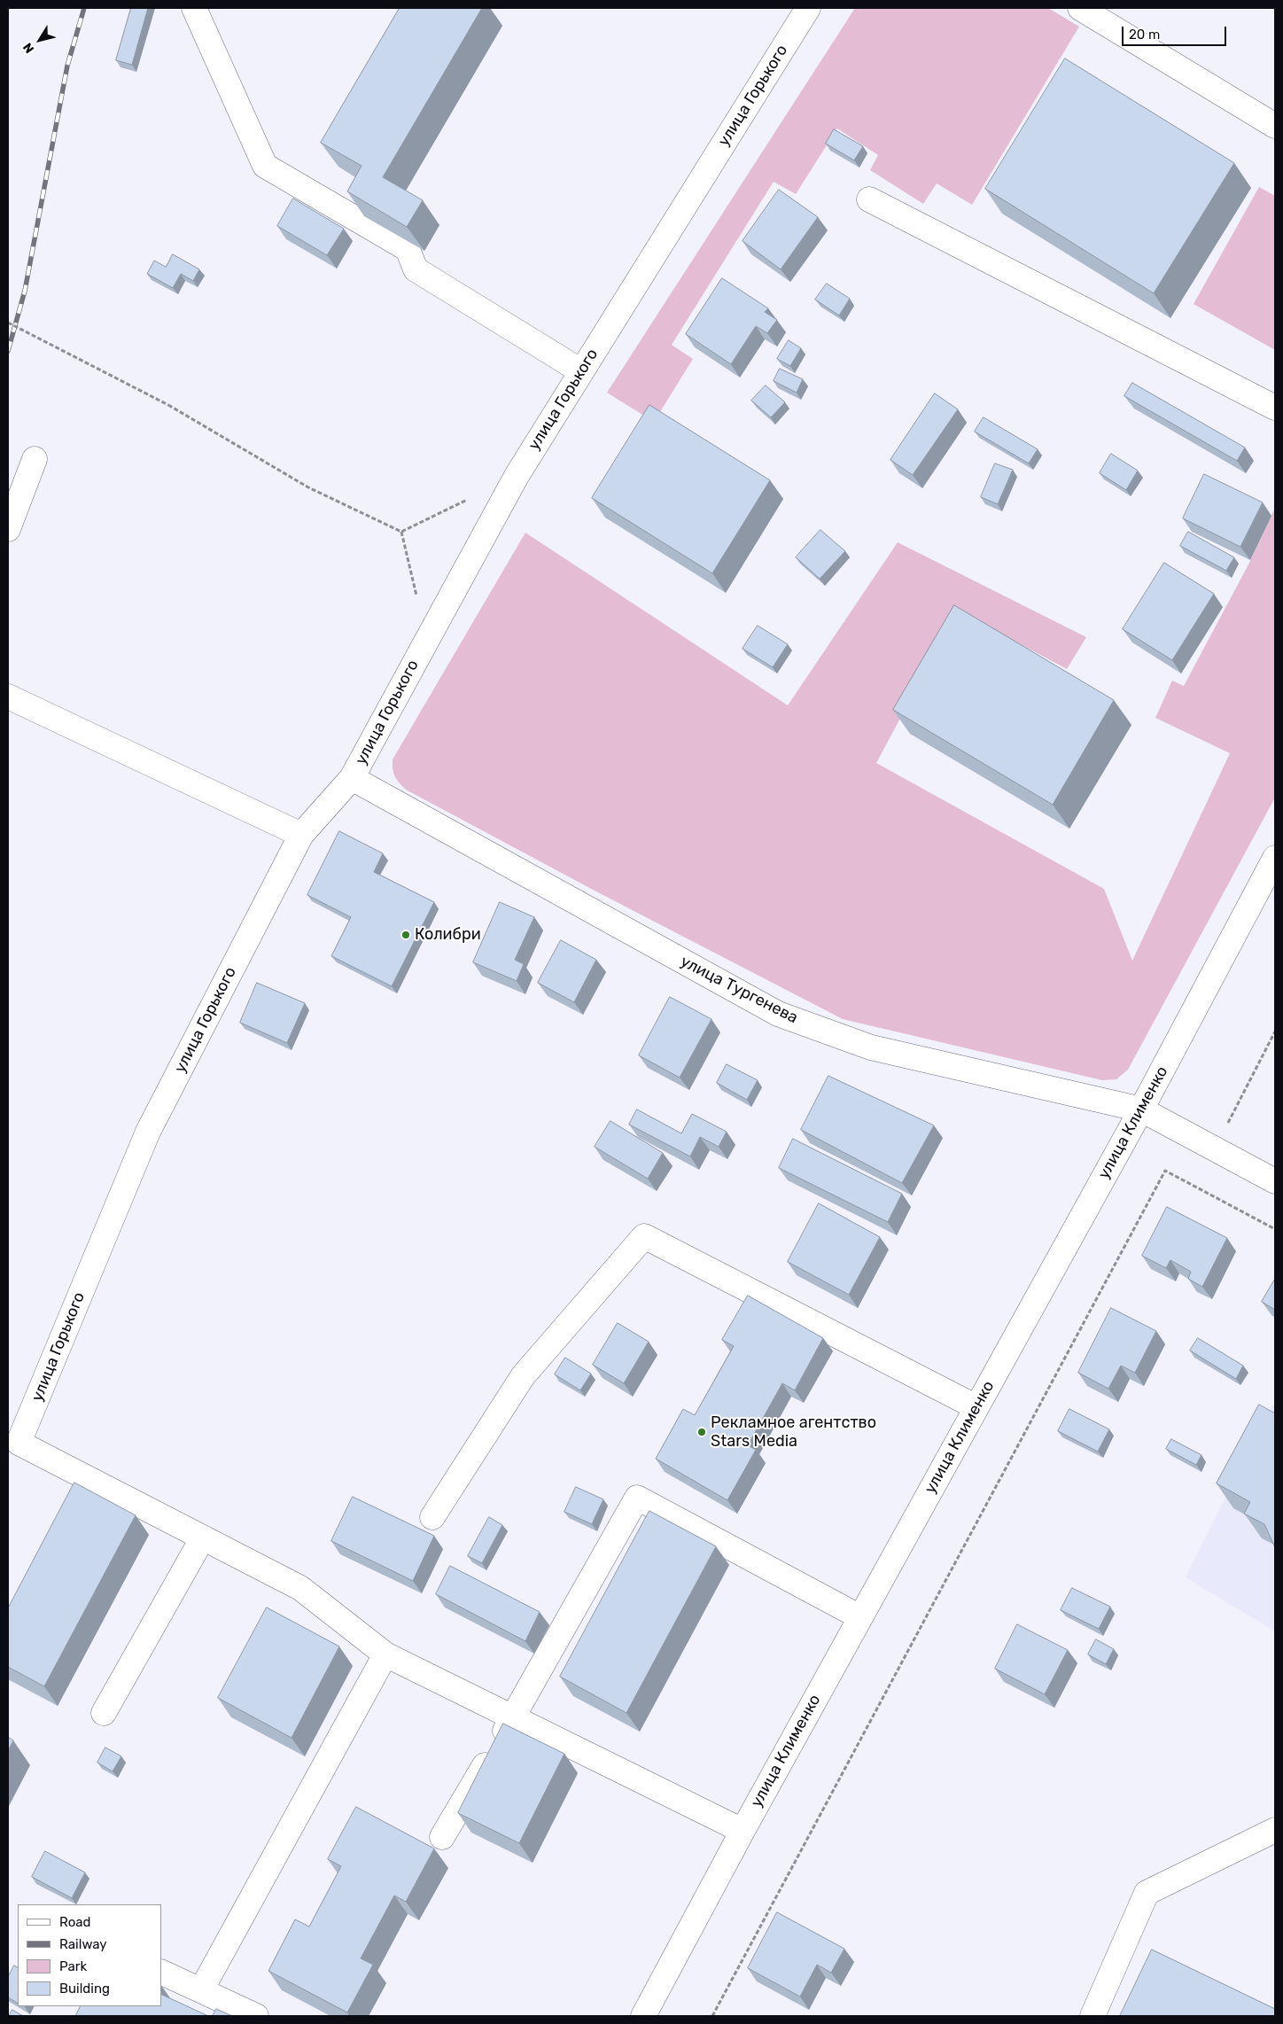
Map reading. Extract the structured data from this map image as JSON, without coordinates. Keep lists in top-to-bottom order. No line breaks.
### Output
{"streets":{"street":["улица Горького","улица Тургенева","улица Клименко"]},"crossings":[["улица Горького","улица Тургенева"],["улица Тургенева","улица Клименко"]],"places":["Колибри","Рекламное агентство Stars Media"],"legend":["Road","Railway","Park","Building"],"scale_bar":"20 m","north":"bottom left"}
